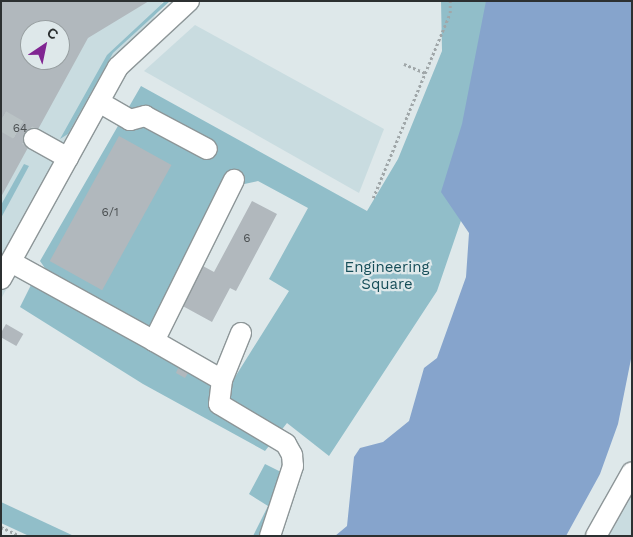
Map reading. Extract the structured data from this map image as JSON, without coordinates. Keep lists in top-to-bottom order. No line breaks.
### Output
{"parks":["Engineering Square"],"house_numbers":["64","6/1","6"],"north":"top right"}
